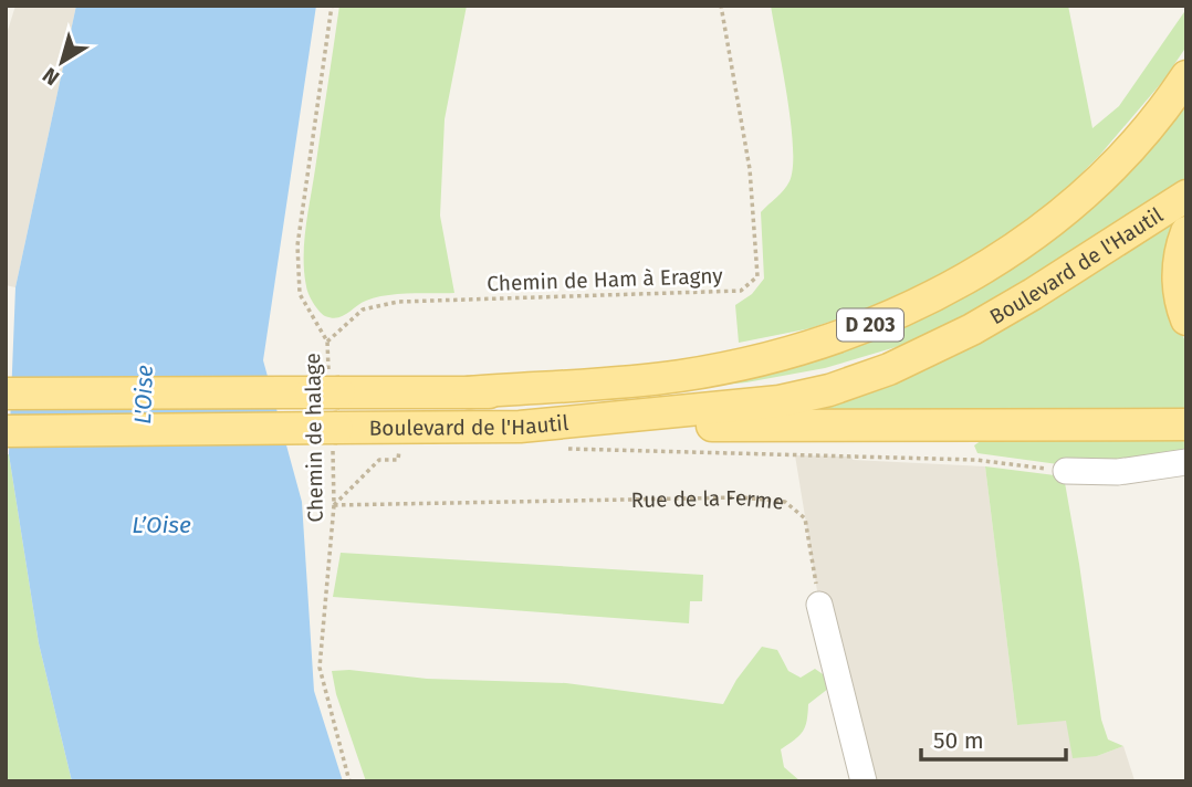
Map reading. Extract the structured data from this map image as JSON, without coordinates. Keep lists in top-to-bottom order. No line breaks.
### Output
{"streets":{"main road":["Boulevard de l'Hautil","D 203"],"path":["Chemin de Ham à Eragny","Chemin de halage","Rue de la Ferme"]},"crossings":[["Boulevard de l'Hautil","D 203"],["Boulevard de l'Hautil","Chemin de halage"],["Chemin de Ham à Eragny","Chemin de halage"],["Chemin de halage","Rue de la Ferme"]],"water":["L'Oise","L’Oise"],"scale_bar":"50 m","north":"bottom left"}
